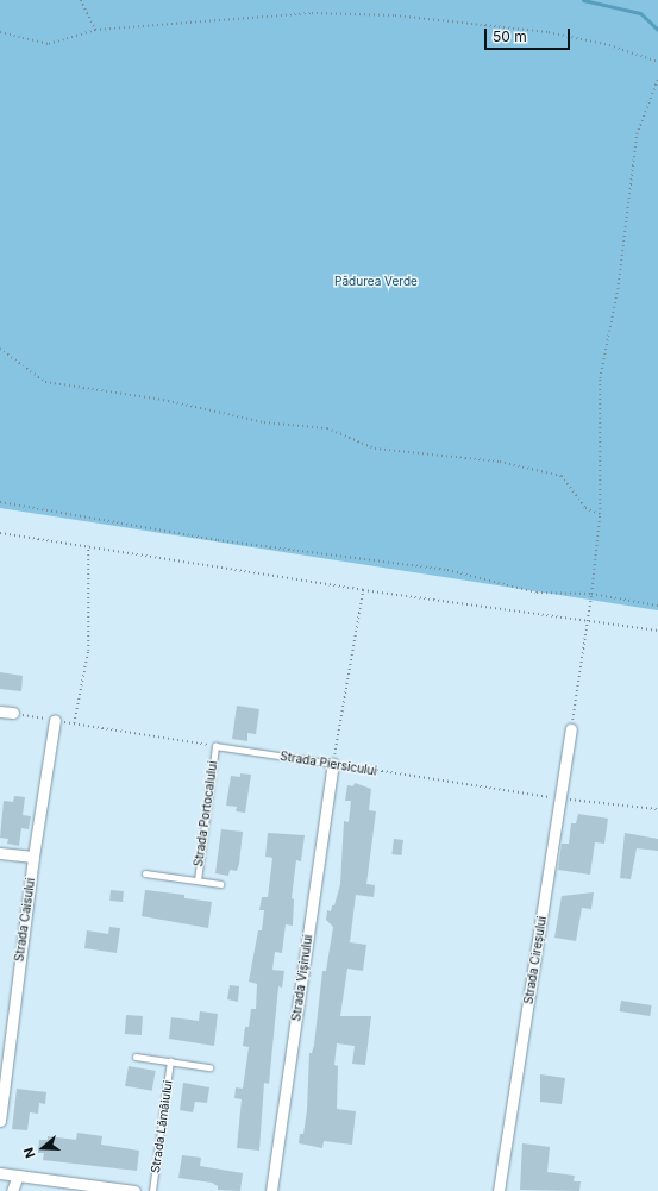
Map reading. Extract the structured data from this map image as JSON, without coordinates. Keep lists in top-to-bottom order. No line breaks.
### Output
{"streets":{"street":["Strada Caisului","Strada Cireșului","Strada Vișinului"],"lane":["Strada Piersicului","Strada Portocalului","Strada Lămâiului"]},"crossings":[["Strada Piersicului","Strada Portocalului"],["Strada Piersicului","Strada Cireșului"],["Strada Piersicului","Strada Vișinului"]],"parks":["Pădurea Verde"],"scale_bar":"50 m","north":"left"}
